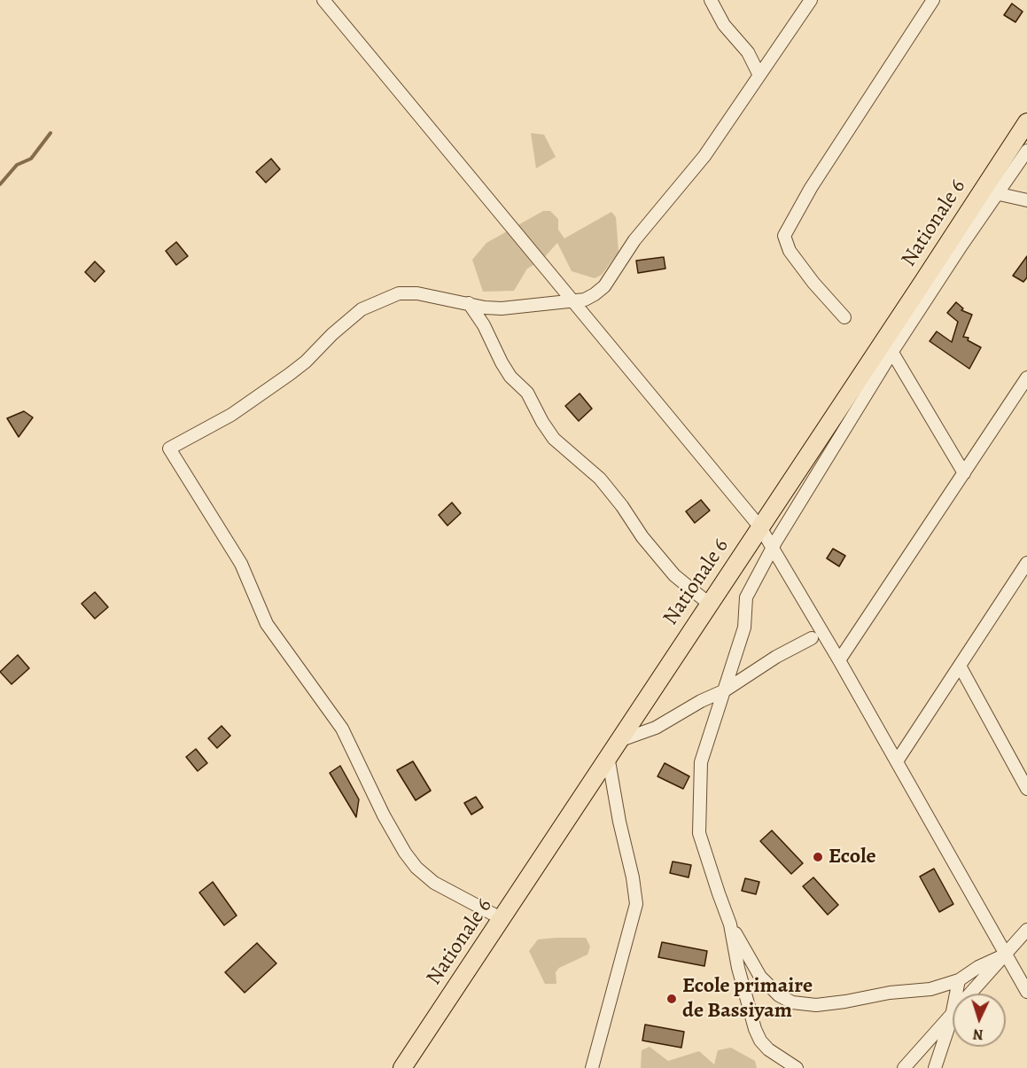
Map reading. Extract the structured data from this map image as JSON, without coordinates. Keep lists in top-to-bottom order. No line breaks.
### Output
{"streets":{"main road":["Nationale 6"]},"places":["Ecole","Ecole primaire de Bassiyam"],"north":"bottom"}
